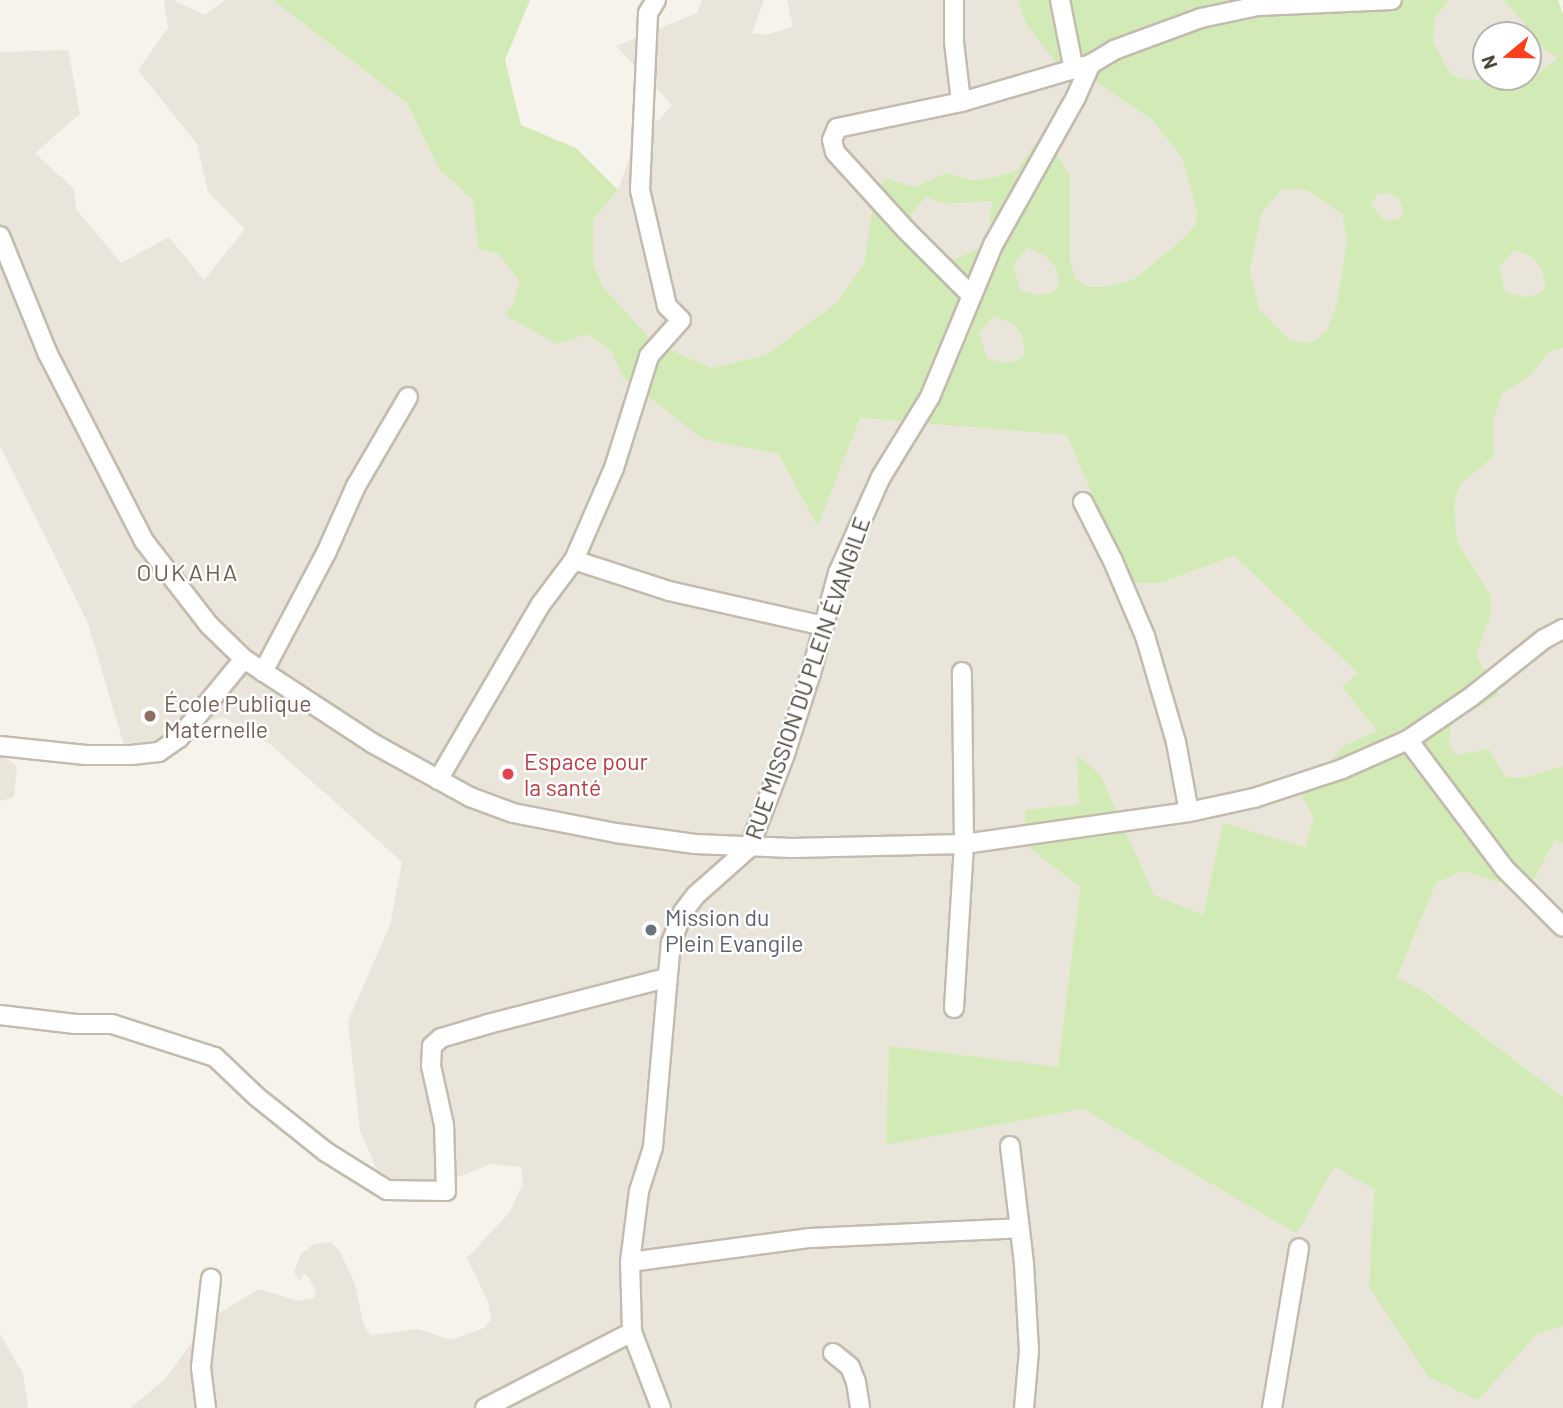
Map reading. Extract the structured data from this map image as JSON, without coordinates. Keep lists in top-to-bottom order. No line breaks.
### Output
{"streets":{"street":["RUE MISSION DU PLEIN ÉVANGILE"]},"districts":["OUKAHA"],"places":["École Publique Maternelle","Espace pour la santé","Mission du Plein Evangile"],"north":"left"}
